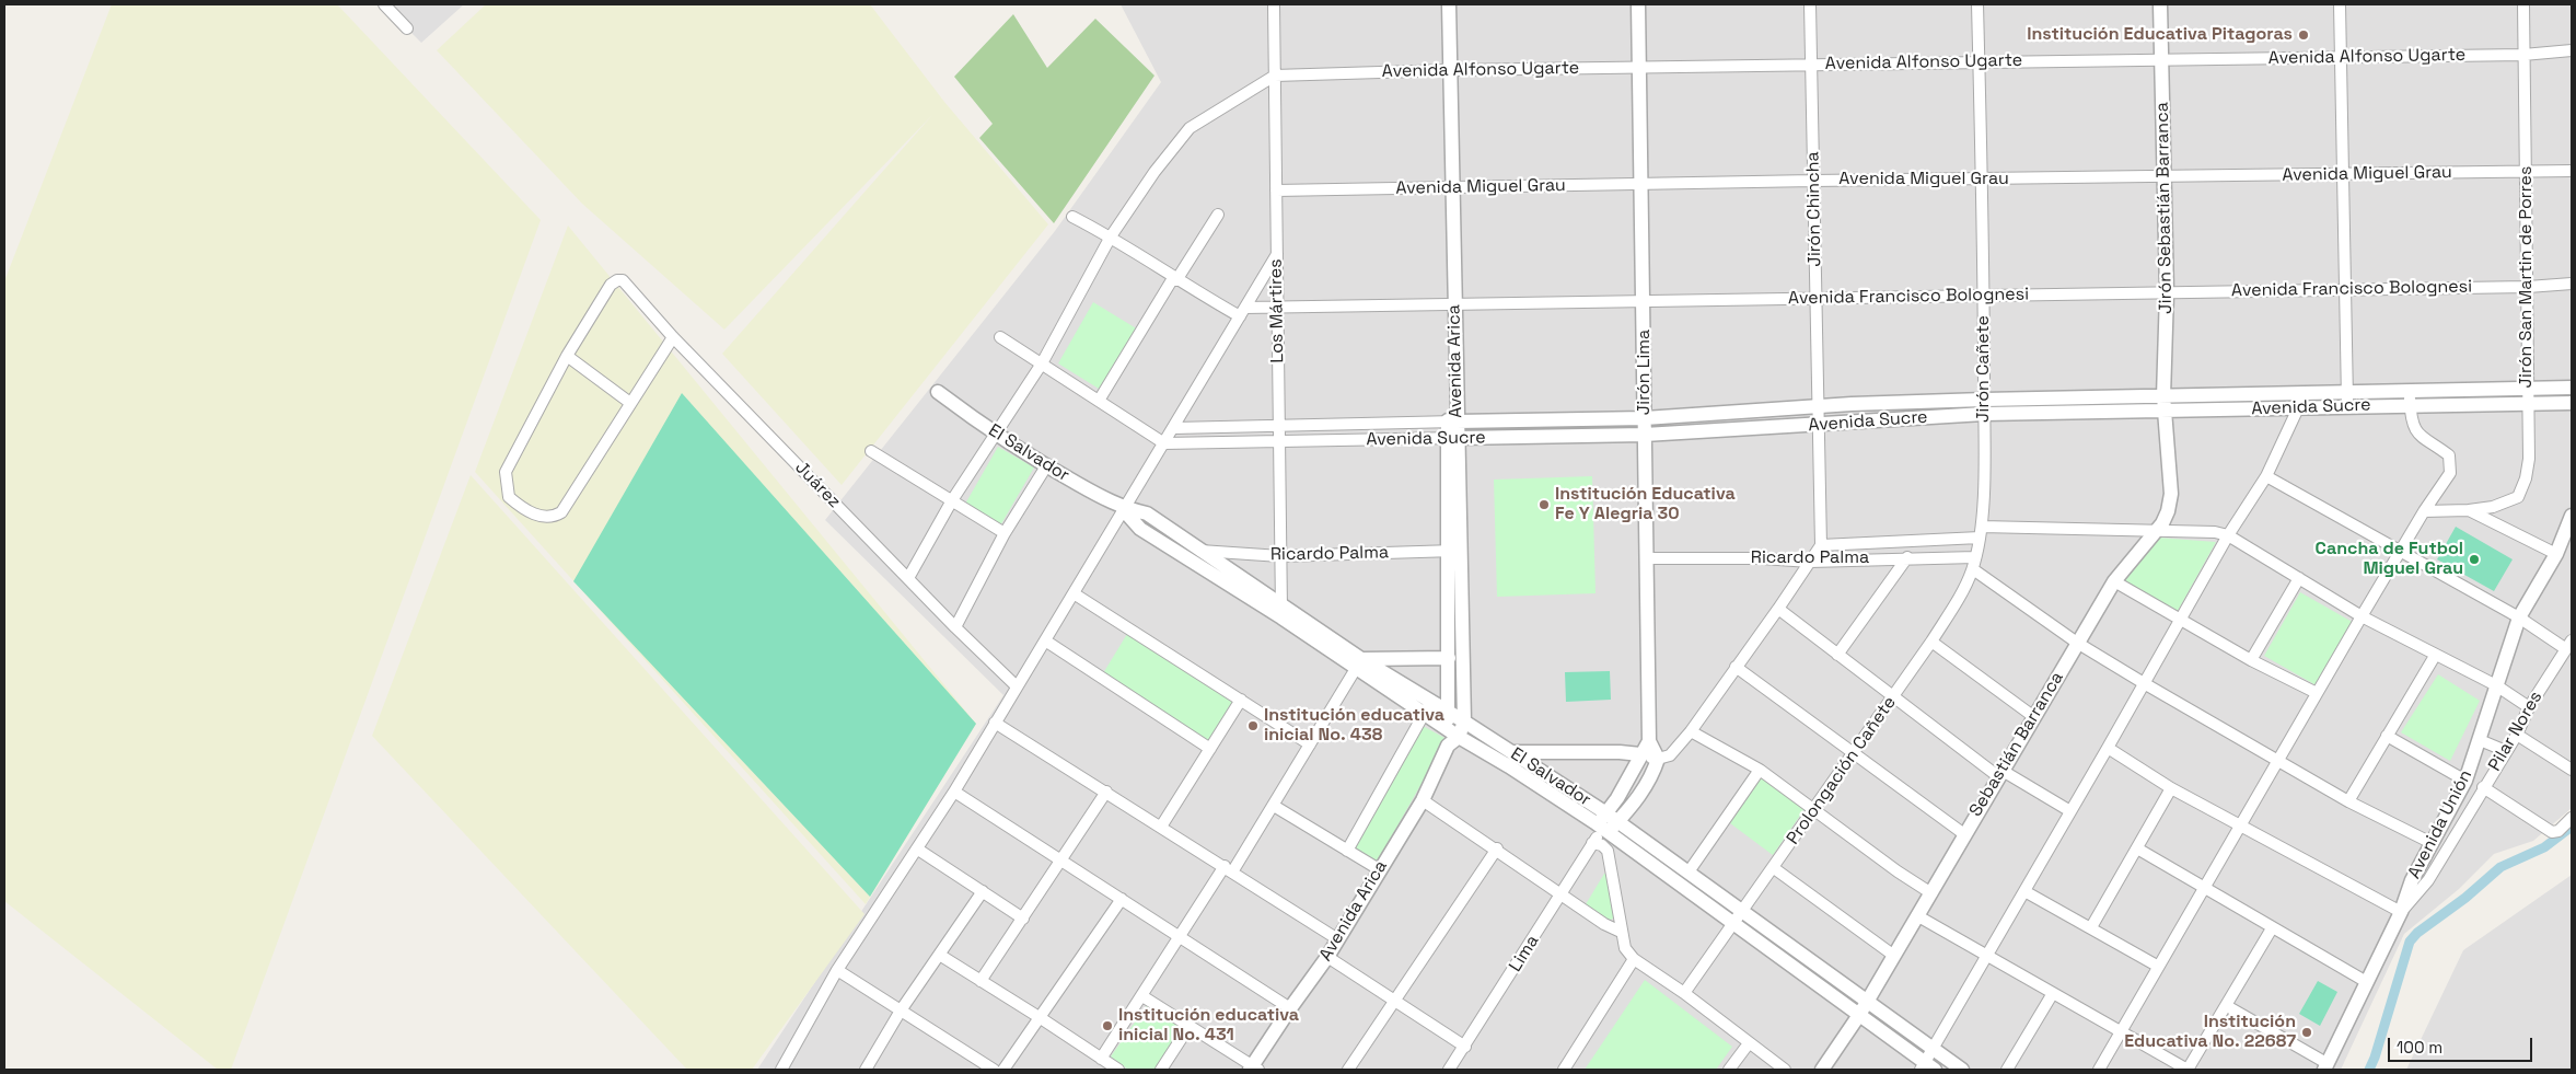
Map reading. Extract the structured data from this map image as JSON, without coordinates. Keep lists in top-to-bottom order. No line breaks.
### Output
{"streets":{"street":["Avenida Alfonso Ugarte","Avenida Miguel Grau","Jirón Sebastián Barranca","Jirón Chincha","Jirón San Martin de Porres","Avenida Francisco Bolognesi","Los Mártires","Avenida Arica","Jirón Cañete","Jirón Lima","Avenida Sucre","El Salvador","Juárez","Ricardo Palma","Pilar Nores","Sebastián Barranca","Prolongación Cañete","Avenida Unión","Lima"]},"crossings":[["Avenida Alfonso Ugarte","Jirón Sebastián Barranca"],["Avenida Alfonso Ugarte","Jirón Chincha"],["Avenida Alfonso Ugarte","Jirón San Martin de Porres"],["Avenida Alfonso Ugarte","Los Mártires"],["Avenida Alfonso Ugarte","Avenida Arica"],["Avenida Alfonso Ugarte","Jirón Cañete"],["Avenida Alfonso Ugarte","Jirón Lima"],["Avenida Miguel Grau","Jirón Sebastián Barranca"],["Avenida Miguel Grau","Jirón Chincha"],["Avenida Miguel Grau","Jirón San Martin de Porres"],["Avenida Miguel Grau","Los Mártires"],["Avenida Miguel Grau","Avenida Arica"],["Avenida Miguel Grau","Jirón Cañete"],["Avenida Miguel Grau","Jirón Lima"],["Jirón Sebastián Barranca","Avenida Francisco Bolognesi"],["Jirón Sebastián Barranca","Avenida Sucre"],["Jirón Sebastián Barranca","Sebastián Barranca"],["Jirón Chincha","Avenida Francisco Bolognesi"],["Jirón Chincha","Avenida Sucre"],["Jirón Chincha","Ricardo Palma"],["Jirón San Martin de Porres","Avenida Francisco Bolognesi"],["Jirón San Martin de Porres","Avenida Sucre"],["Avenida Francisco Bolognesi","Los Mártires"],["Avenida Francisco Bolognesi","Avenida Arica"],["Avenida Francisco Bolognesi","Jirón Cañete"],["Avenida Francisco Bolognesi","Jirón Lima"],["Los Mártires","Avenida Sucre"],["Los Mártires","El Salvador"],["Los Mártires","Ricardo Palma"],["Avenida Arica","Avenida Sucre"],["Avenida Arica","El Salvador"],["Avenida Arica","Ricardo Palma"],["Jirón Cañete","Avenida Sucre"],["Jirón Cañete","Ricardo Palma"],["Jirón Cañete","Prolongación Cañete"],["Jirón Lima","Avenida Sucre"],["Jirón Lima","Ricardo Palma"],["Avenida Sucre","Sebastián Barranca"],["El Salvador","Ricardo Palma"],["El Salvador","Sebastián Barranca"],["El Salvador","Prolongación Cañete"],["El Salvador","Lima"],["Ricardo Palma","Sebastián Barranca"],["Ricardo Palma","Prolongación Cañete"],["Pilar Nores","Avenida Unión"]],"places":["Institución Educativa Pitagoras","Institución Educativa Fe Y Alegria 30","Cancha de Futbol Miguel Grau","Institución educativa inicial No. 438","Institución educativa inicial No. 431","Institución Educativa No. 22687"],"scale_bar":"100 m"}
